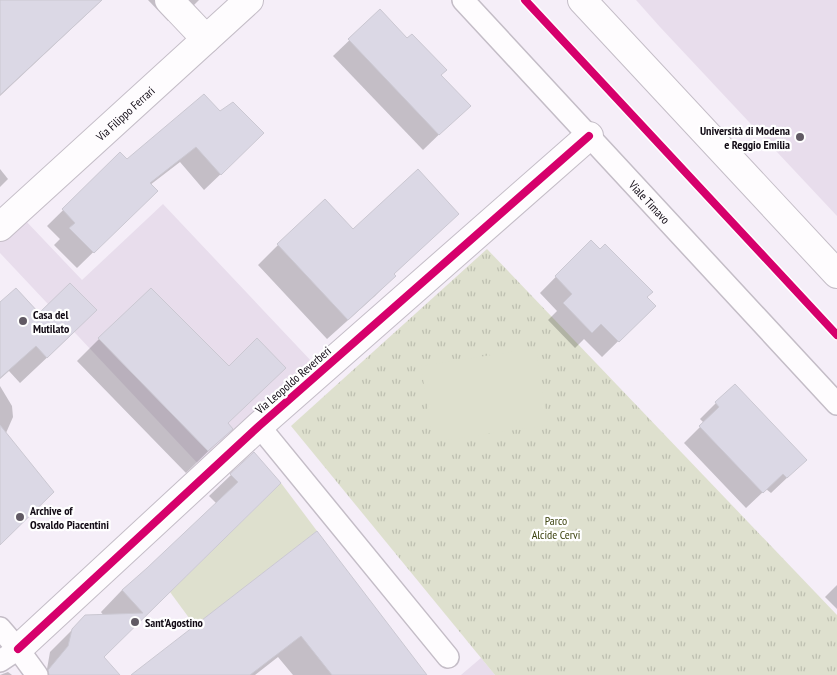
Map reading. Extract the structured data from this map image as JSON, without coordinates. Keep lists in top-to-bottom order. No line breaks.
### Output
{"streets":{"street":["Via Filippo Ferrari","Via Leopoldo Reverberi"],"lane":["Viale Timavo"]},"crossings":[["Viale Timavo","Via Leopoldo Reverberi"]],"parks":["Parco Alcide Cervi"],"places":["Università di Modena e Reggio Emilia","Casa del Mutilato","Archive of Osvaldo Piacentini","Sant'Agostino"]}
